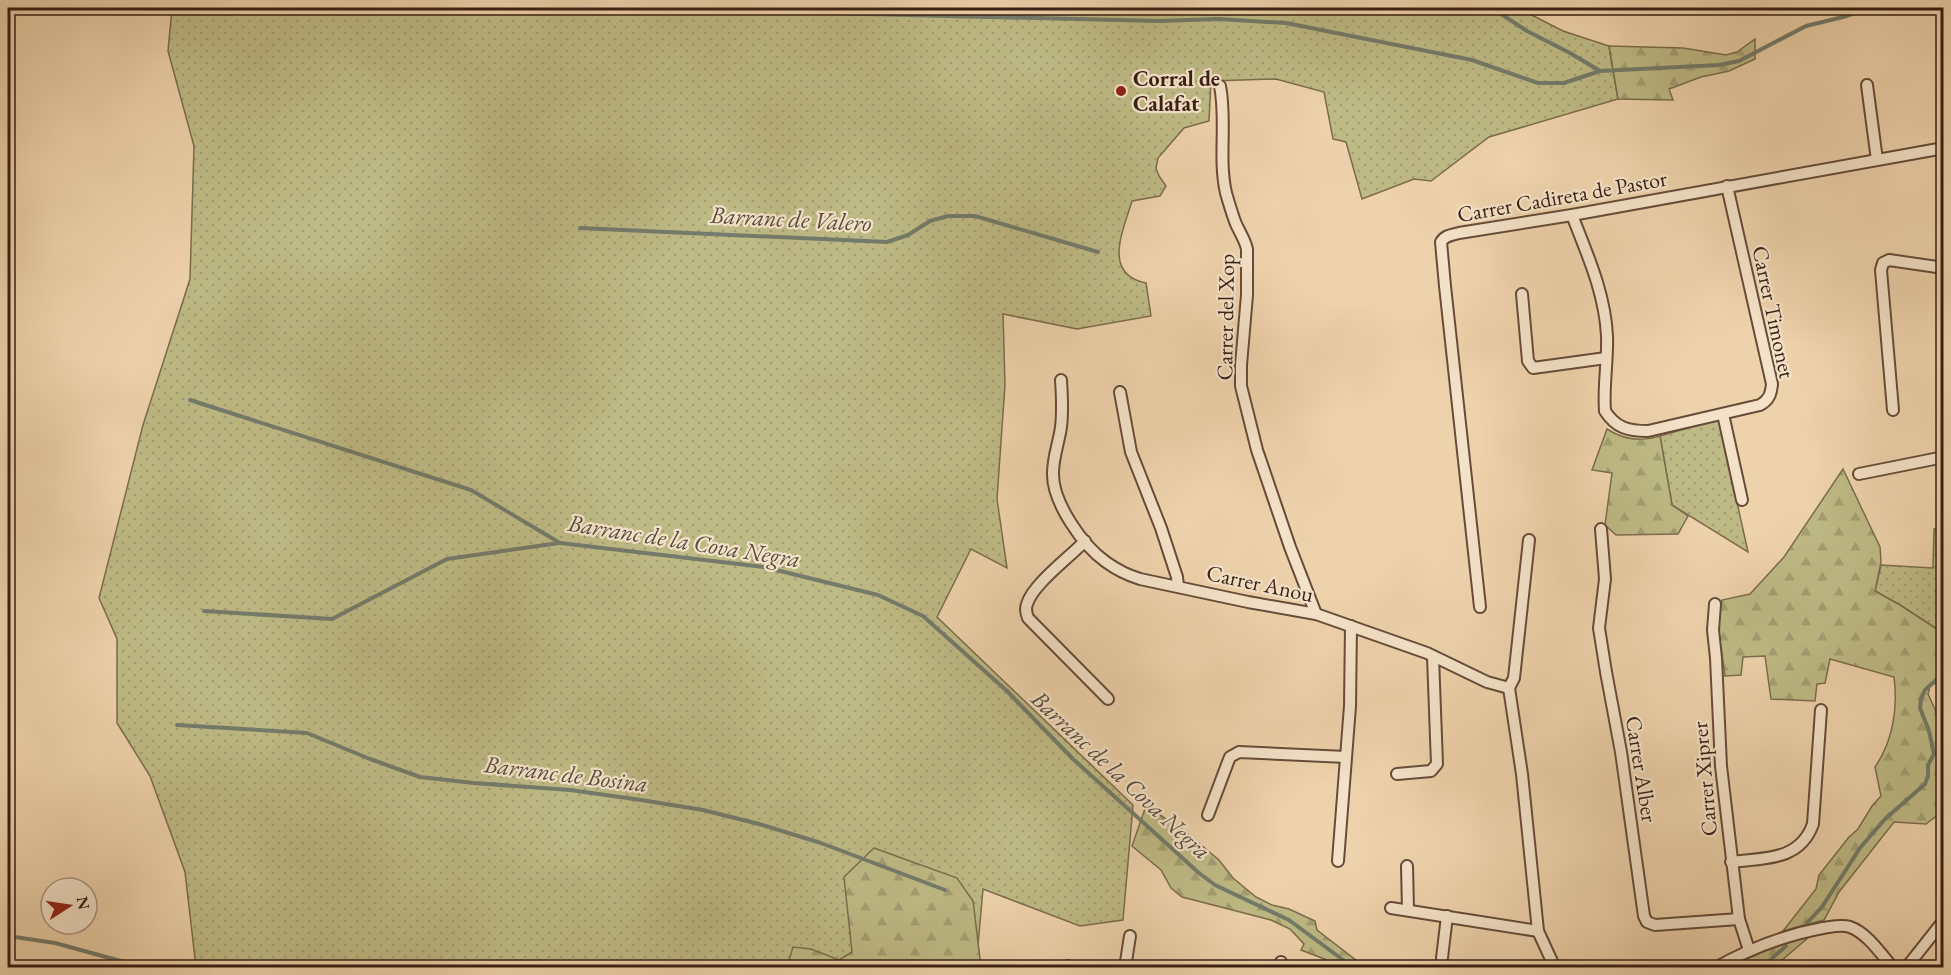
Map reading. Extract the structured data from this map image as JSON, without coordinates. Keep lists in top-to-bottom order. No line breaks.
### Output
{"streets":{"street":["Carrer Cadireta de Pastor","Carrer Timonet","Carrer del Xop","Carrer Anou","Carrer Alber","Carrer Xiprer"]},"crossings":[["Carrer Cadireta de Pastor","Carrer Timonet"],["Carrer del Xop","Carrer Anou"],["Carrer Alber","Carrer Xiprer"]],"water":["Barranc de Valero","Barranc de la Cova Negra","Barranc de Bosina"],"places":["Corral de Calafat"],"north":"right"}
